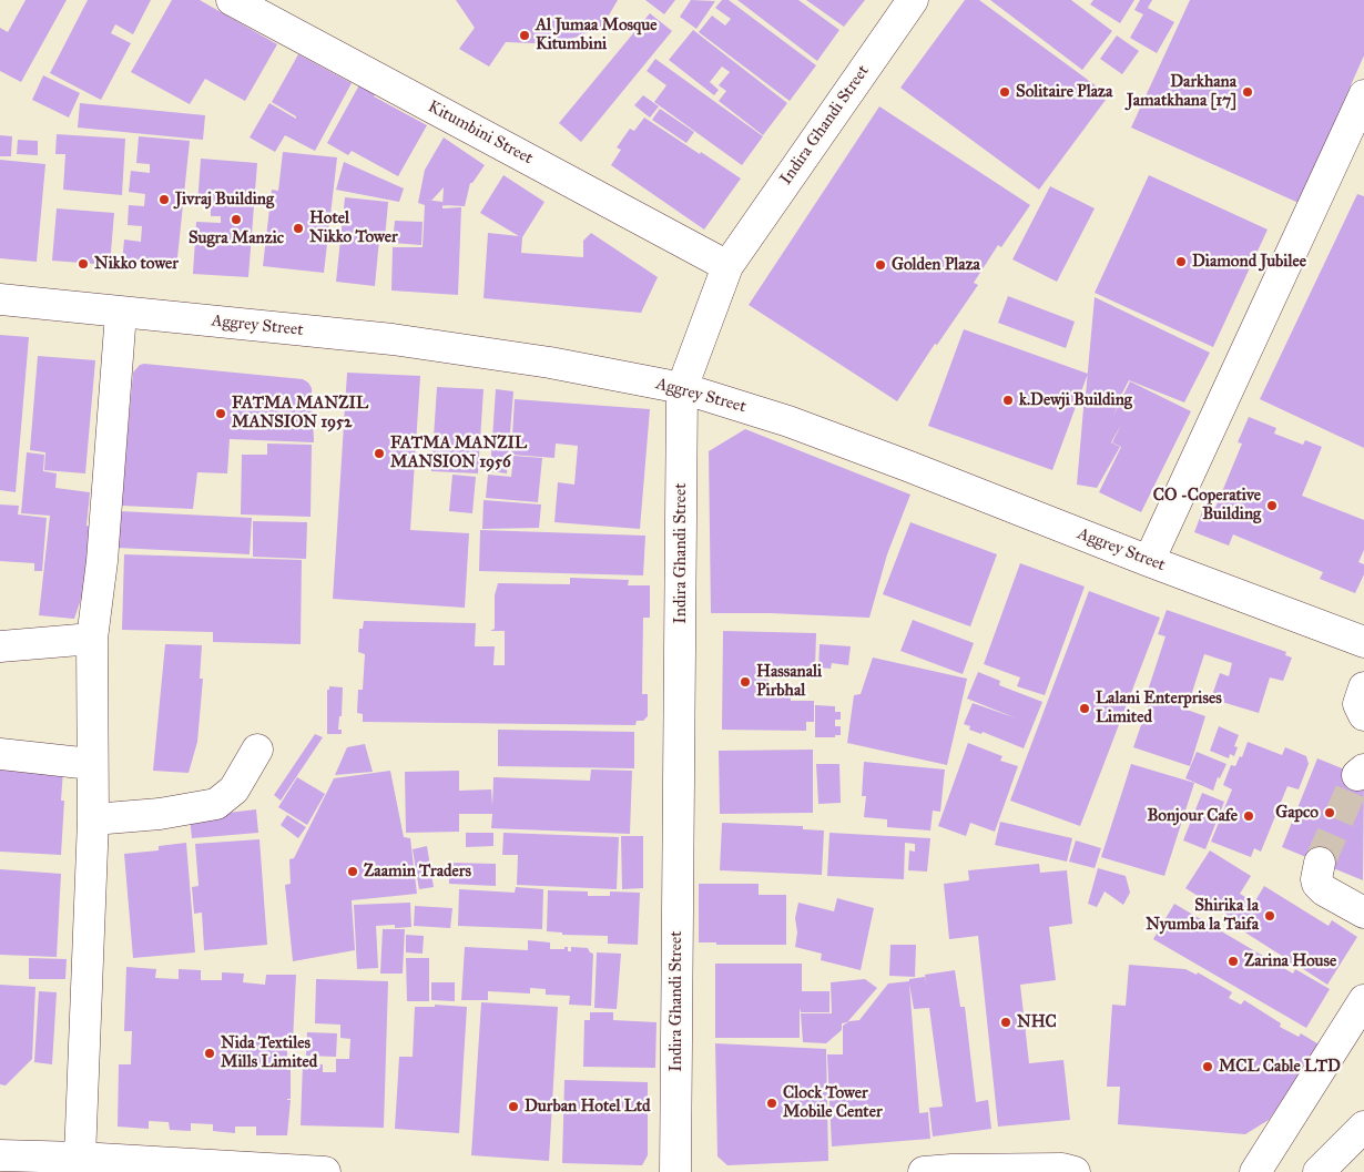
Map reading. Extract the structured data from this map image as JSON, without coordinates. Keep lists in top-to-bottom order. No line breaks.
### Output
{"streets":{"street":["Indira Ghandi Street","Kitumbini Street","Aggrey Street"]},"crossings":[["Indira Ghandi Street","Kitumbini Street"],["Indira Ghandi Street","Aggrey Street"]],"places":["Al Jumaa Mosque Kitumbini","Solitaire Plaza","Darkhana Jamatkhana [17]","Jivraj Building","Sugra Manzic","Hotel Nikko Tower","Diamond Jubilee","Nikko tower","Golden Plaza","k.Dewji Building","FATMA MANZIL MANSION 1952","FATMA MANZIL MANSION 1956","CO -Coperative Building","Hassanali Pirbhal","Lalani Enterprises Limited","Gapco","Bonjour Cafe","Zaamin Traders","Shirika la Nyumba la Taifa","Zarina House","NHC","Nida Textiles Mills Limited","MCL Cable LTD","Clock Tower Mobile Center","Durban Hotel Ltd"]}
